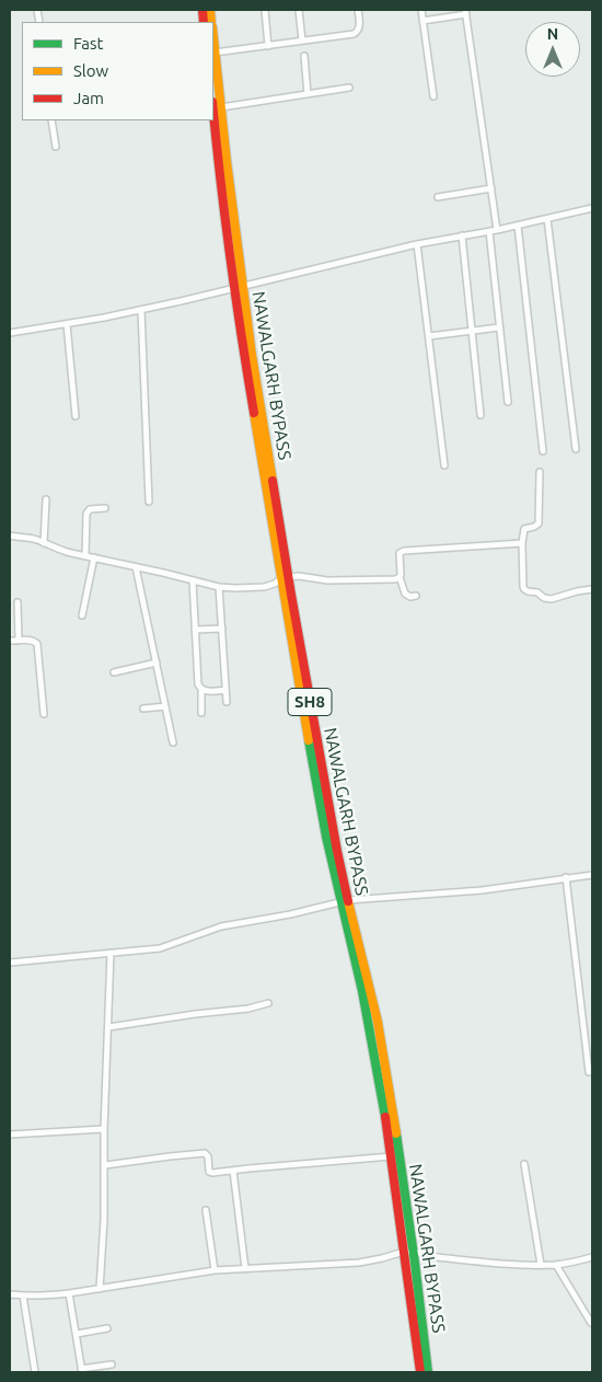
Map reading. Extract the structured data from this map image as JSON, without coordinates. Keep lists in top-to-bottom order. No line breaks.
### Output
{"streets":{"main road":["NAWALGARH BYPASS","SH8"]},"legend":["Fast","Slow","Jam"],"north":"top"}
